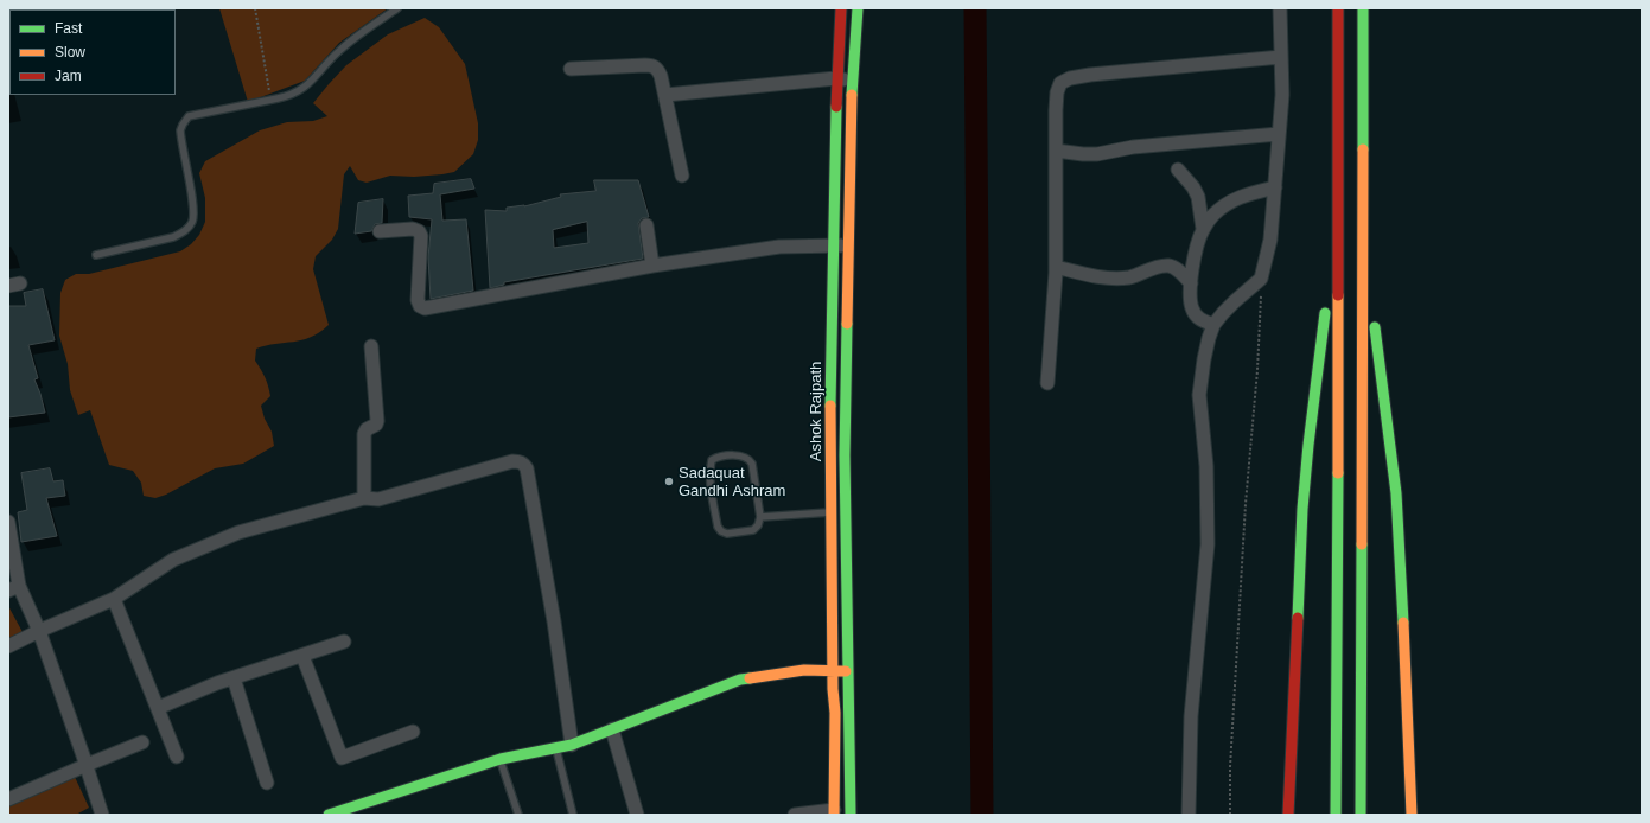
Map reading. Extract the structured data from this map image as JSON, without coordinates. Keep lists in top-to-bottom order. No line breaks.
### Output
{"streets":{"main road":["Ashok Rajpath"]},"places":["Sadaquat Gandhi Ashram"],"legend":["Fast","Slow","Jam"]}
